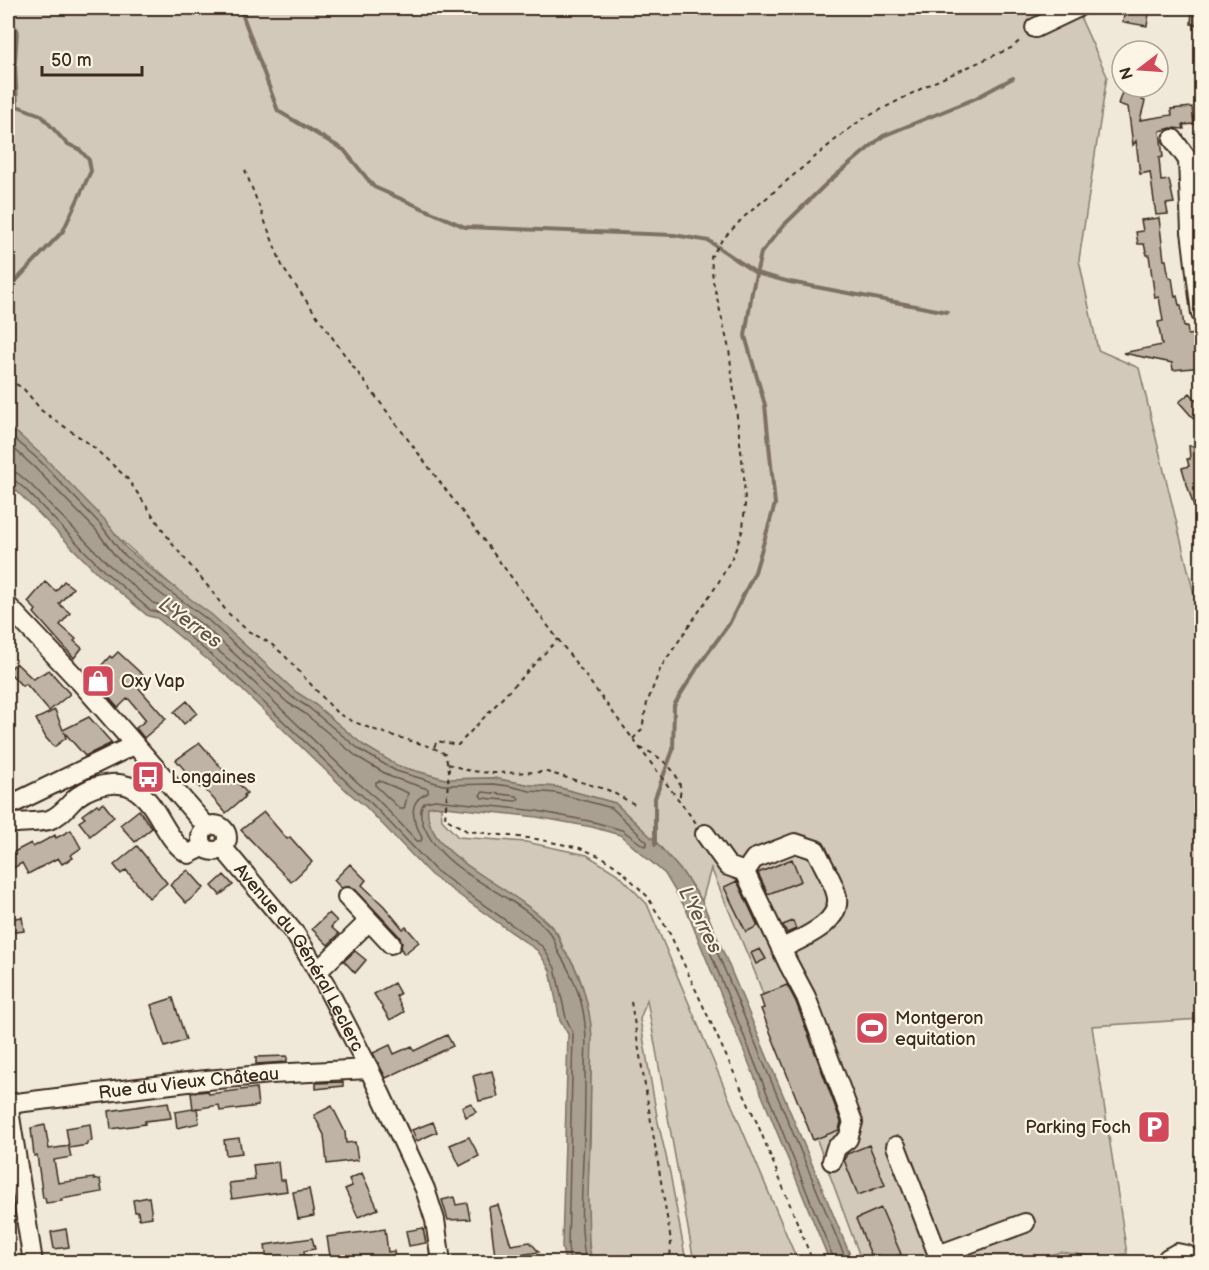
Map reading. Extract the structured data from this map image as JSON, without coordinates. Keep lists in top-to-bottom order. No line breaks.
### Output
{"streets":{"street":["Avenue du Général Leclerc","Rue du Vieux Château"]},"crossings":[["Avenue du Général Leclerc","Rue du Vieux Château"]],"water":["L'Yerres"],"places":{"shop":["Oxy Vap"],"bus stop":["Longaines"],"sports":["Montgeron equitation"],"parking":["Parking Foch"]},"scale_bar":"50 m","north":"left"}
